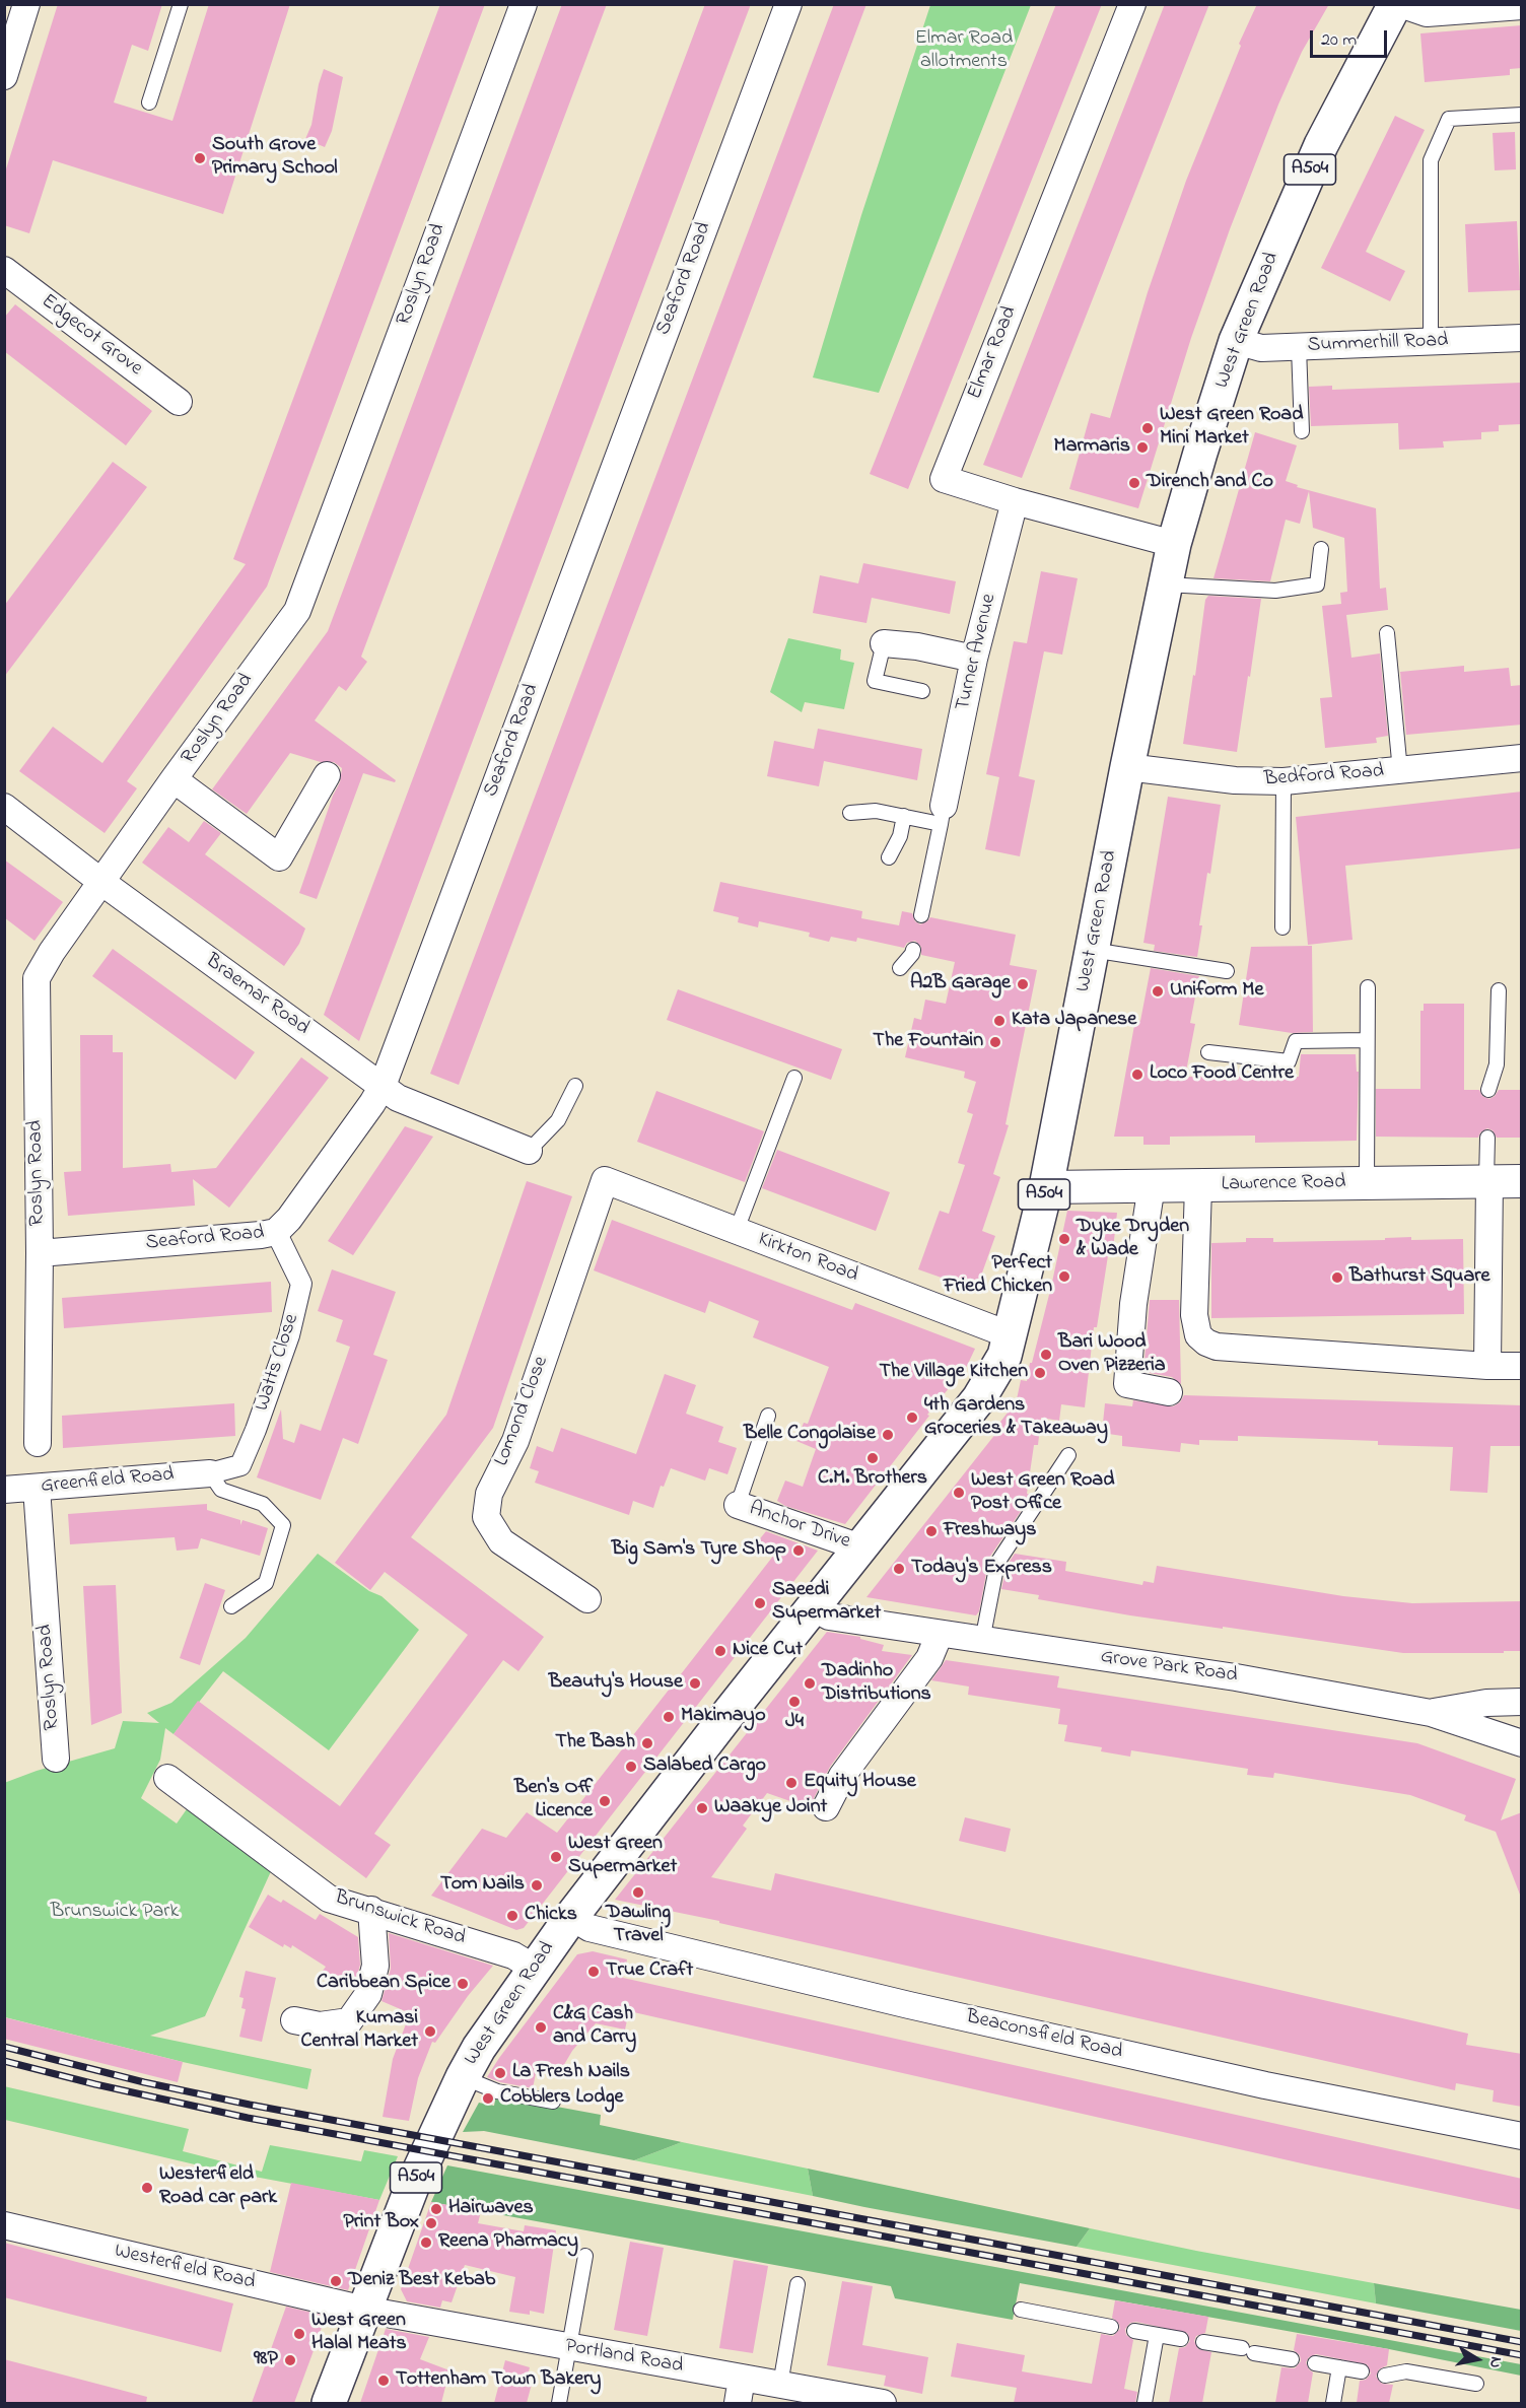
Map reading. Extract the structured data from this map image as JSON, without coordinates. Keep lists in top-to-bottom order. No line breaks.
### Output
{"streets":{"main road":["A504","West Green Road"],"street":["Roslyn Road","Seaford Road","Edgecot Grove","Summerhill Road","Elmar Road","Turner Avenue","Bedford Road","Braemar Road","Lawrence Road","Kirkton Road","Watts Close","Lomond Close","Greenfield Road","Anchor Drive","Grove Park Road","Brunswick Road","Beaconsfield Road","Westerfield Road","Portland Road"]},"crossings":[["Roslyn Road","Seaford Road"],["Roslyn Road","Braemar Road"],["Roslyn Road","Greenfield Road"],["Seaford Road","Braemar Road"],["Seaford Road","Watts Close"],["West Green Road","Summerhill Road"],["West Green Road","Elmar Road"],["West Green Road","Bedford Road"],["West Green Road","Lawrence Road"],["West Green Road","Kirkton Road"],["West Green Road","Anchor Drive"],["West Green Road","Grove Park Road"],["West Green Road","Brunswick Road"],["West Green Road","Beaconsfield Road"],["West Green Road","Westerfield Road"],["West Green Road","Portland Road"],["Elmar Road","Turner Avenue"],["Kirkton Road","Lomond Close"],["Watts Close","Greenfield Road"],["Westerfield Road","Portland Road"]],"parks":["Elmar Road allotments","Brunswick Park"],"places":["South Grove Primary School","West Green Road Mini Market","Marmaris","Dirench and Co","A2B Garage","Uniform Me","Kata Japanese","The Fountain","Loco Food Centre","Dyke Dryden & Wade","Perfect Fried Chicken","Bathurst Square","Bari Wood Oven Pizzeria","The Village Kitchen","4th Gardens Groceries & Takeaway","Belle Congolaise","C.M. Brothers","West Green Road Post Office","Freshways","Big Sam's Tyre Shop","Today's Express","Saeedi Supermarket","Nice Cut","Beauty's House","Dadinho Distributions","J4","Makimayo","The Bash","Salabed Cargo","Equity House","Ben's Off Licence","Waakye Joint","West Green Supermarket","Tom Nails","Dawling Travel","Chicks","True Craft","Caribbean Spice","C&G Cash and Carry","Kumasi Central Market","La Fresh Nails","Cobblers Lodge","Westerfield Road car park","Hairwaves","Print Box","Reena Pharmacy","Deniz Best Kebab","West Green Halal Meats","98P","Tottenham Town Bakery"],"scale_bar":"20 m","north":"right"}
